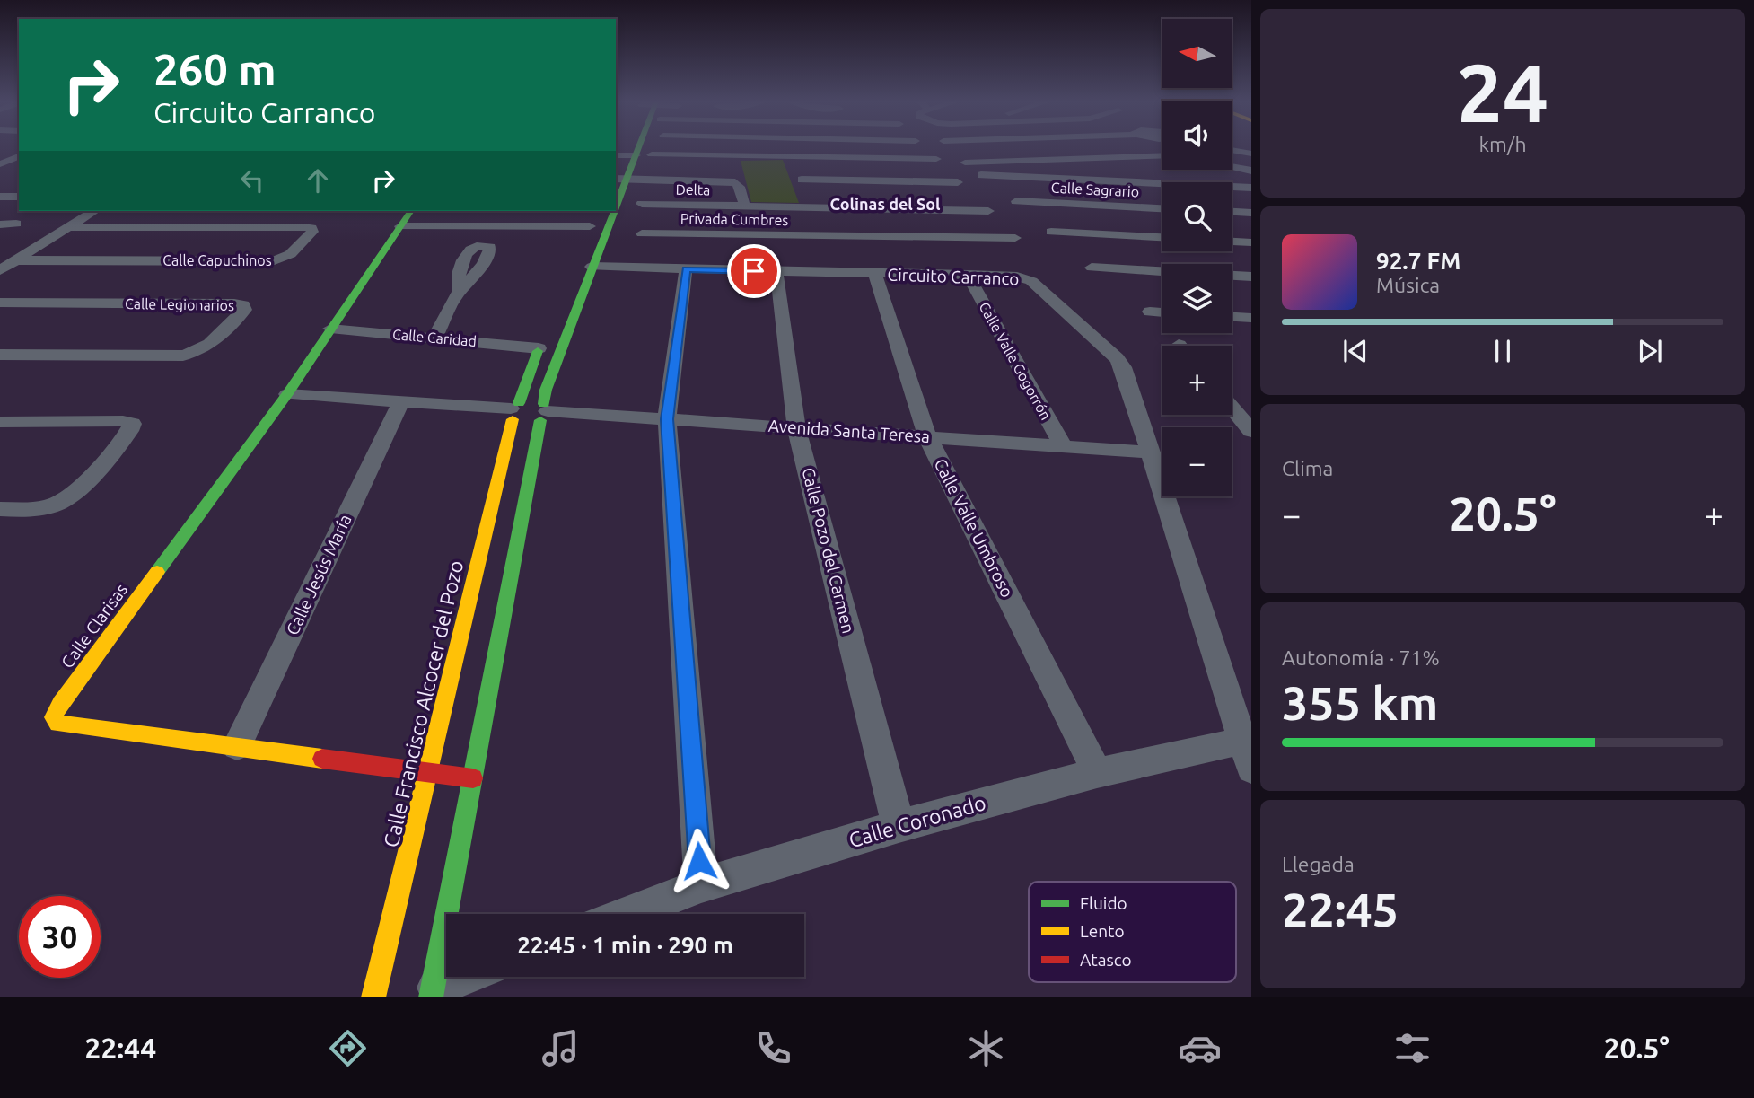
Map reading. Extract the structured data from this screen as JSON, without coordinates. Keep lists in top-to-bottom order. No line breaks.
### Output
{"streets":{"main road":["Calle Clarisas","Calle Francisco Alcocer del Pozo"],"street":["Delta","Calle Sagrario","Privada Cumbres","Calle Capuchinos","Circuito Carranco","Calle Legionarios","Calle Caridad","Calle Valle Gogorrón","Avenida Santa Teresa","Calle Valle Umbroso","Calle Pozo del Carmen","Calle Jesús María","Calle Coronado"]},"crossings":[["Delta","Privada Cumbres"],["Circuito Carranco","Calle Valle Gogorrón"],["Circuito Carranco","Avenida Santa Teresa"],["Circuito Carranco","Calle Valle Umbroso"],["Circuito Carranco","Calle Pozo del Carmen"],["Circuito Carranco","Calle Coronado"],["Calle Caridad","Calle Clarisas"],["Calle Caridad","Calle Francisco Alcocer del Pozo"],["Calle Valle Gogorrón","Avenida Santa Teresa"],["Avenida Santa Teresa","Calle Valle Umbroso"],["Avenida Santa Teresa","Calle Pozo del Carmen"],["Calle Valle Umbroso","Calle Coronado"],["Calle Pozo del Carmen","Calle Coronado"],["Calle Jesús María","Calle Clarisas"],["Calle Clarisas","Calle Francisco Alcocer del Pozo"]],"districts":["Colinas del Sol"],"legend":["Fluido","Lento","Atasco"],"north":"left","page":{"tile":[["24","km/h"],"Clima",["Autonomía · 71%","355 km"],["Llegada","22:45"]],"map_buttons":["+","−"],"turn":["260 m","Circuito Carranco"],"song":["92.7 FM","Música"],"heat":["−","20.5°","+"],"limit":"30","trip":"22:45 · 1 min · 290 m","tabs":["22:44","20.5°"]}}
